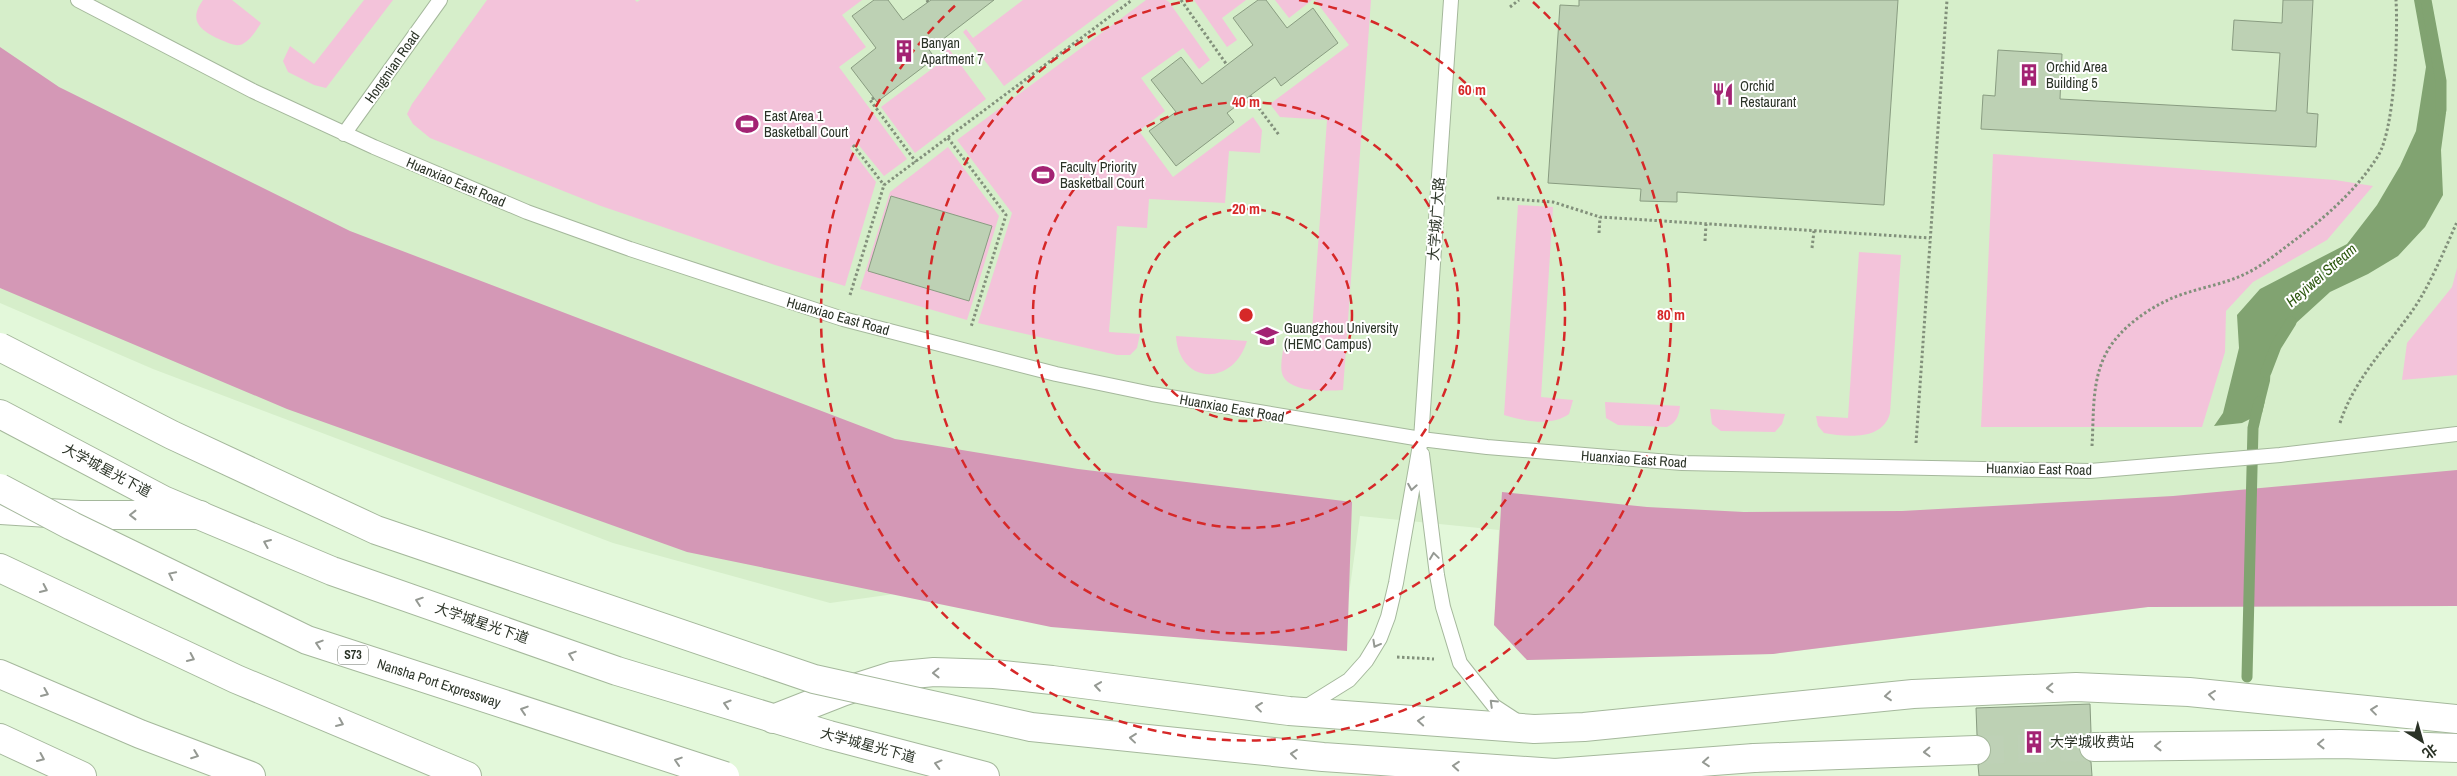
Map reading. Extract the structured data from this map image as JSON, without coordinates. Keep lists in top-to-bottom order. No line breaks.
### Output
{"streets":{"main road":["大学城星光下道","S73","Nansha Port Expressway"],"lane":["Hongmian Road","Huanxiao East Road","大学城广大路"]},"crossings":[["Hongmian Road","Huanxiao East Road"],["Huanxiao East Road","大学城广大路"]],"water":["Heyiwei Stream"],"places":{"building":["Banyan Apartment 7","Orchid Area Building 5","大学城收费站"],"restaurant":["Orchid Restaurant"],"sports":["East Area 1 Basketball Court","Faculty Priority Basketball Court"],"school or university":["Guangzhou University (HEMC Campus)"]},"north":"bottom right","rings":["60 m","40 m","20 m","80 m"]}
